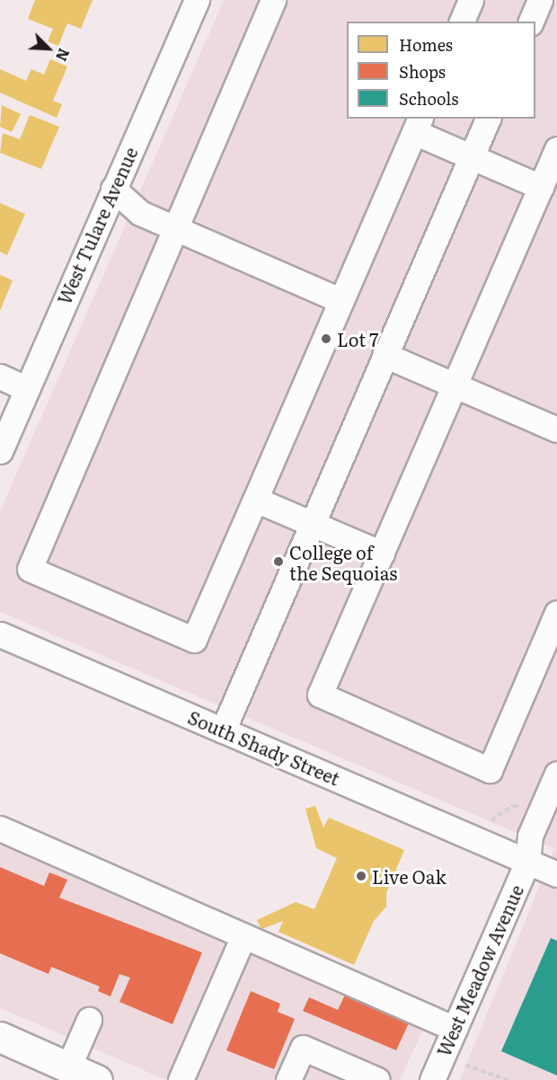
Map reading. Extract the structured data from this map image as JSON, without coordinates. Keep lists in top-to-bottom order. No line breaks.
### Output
{"streets":{"street":["West Tulare Avenue","South Shady Street","West Meadow Avenue"]},"crossings":[["South Shady Street","West Meadow Avenue"]],"places":["Lot 7","College of the Sequoias","Live Oak"],"legend":["Homes","Shops","Schools"],"north":"bottom right"}
